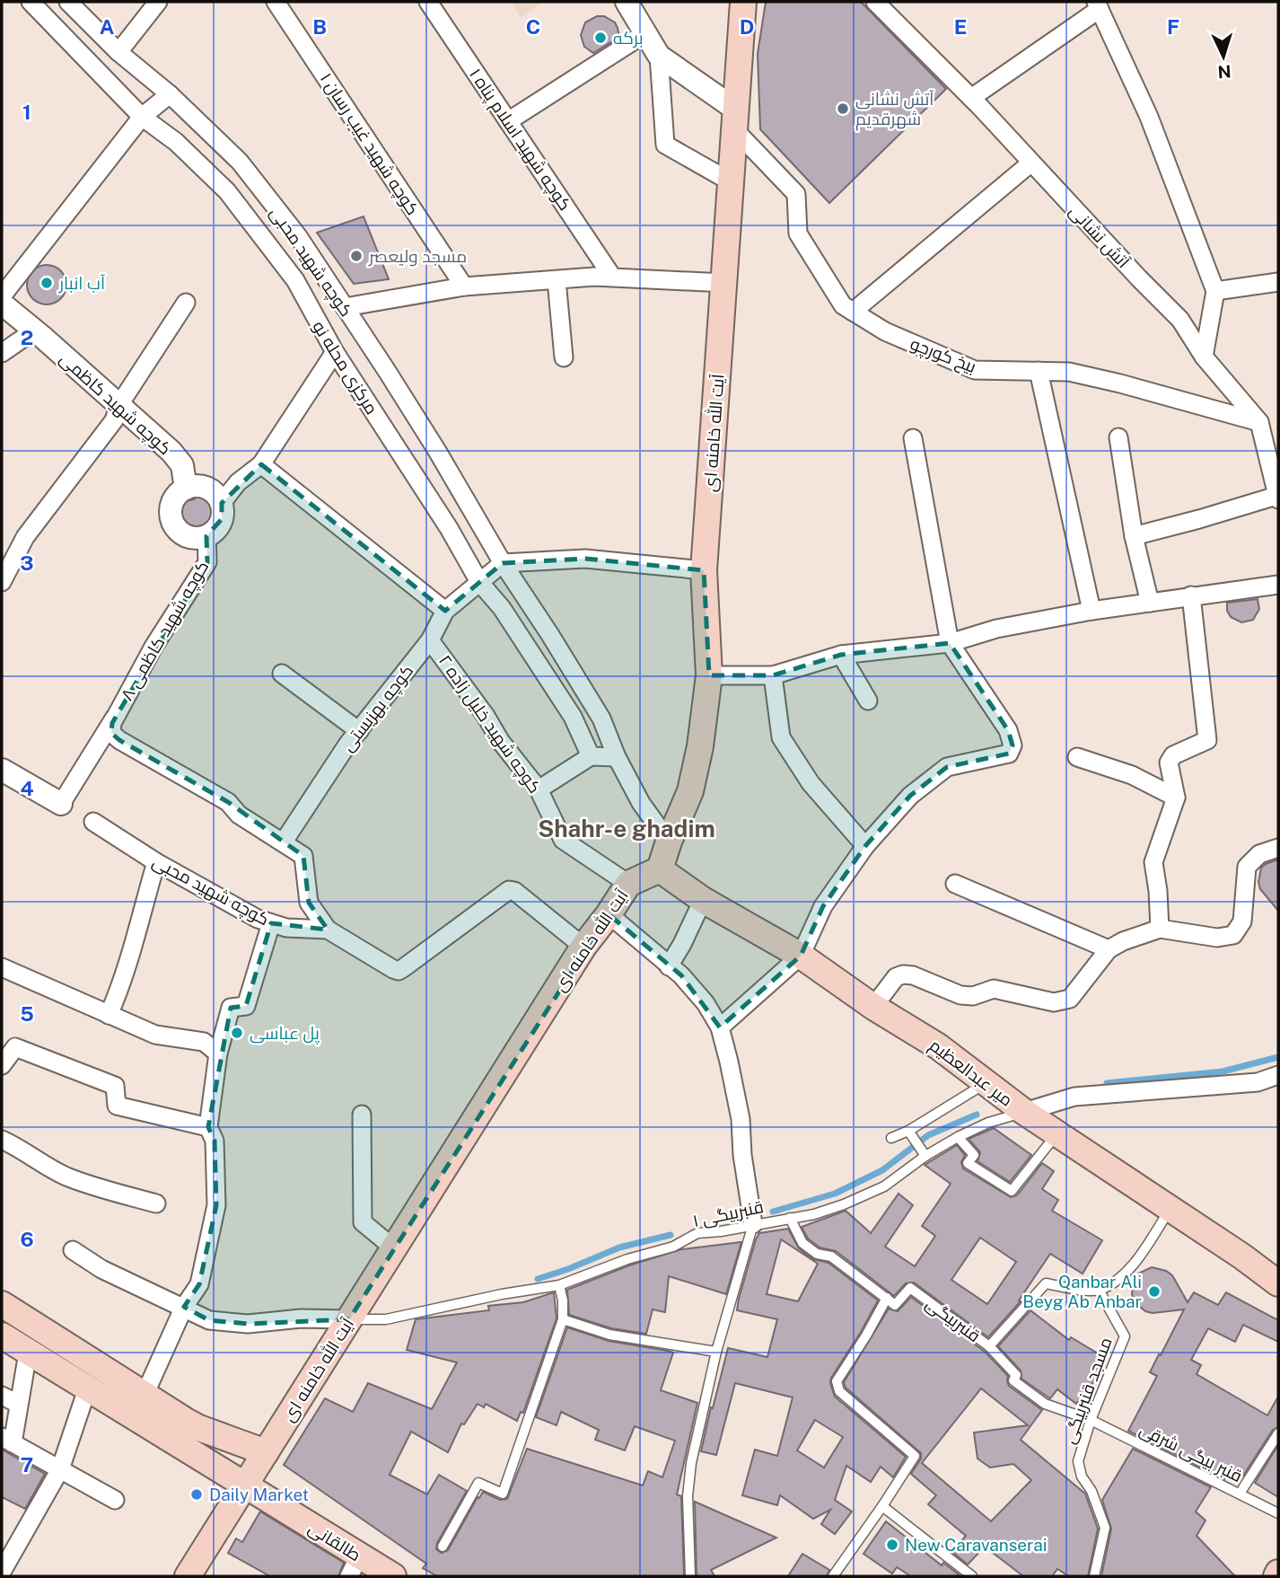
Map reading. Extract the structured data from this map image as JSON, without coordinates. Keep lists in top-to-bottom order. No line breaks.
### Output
{"streets":{"main road":["آیت الله خامنه ای","میر عبدالعظیم","طالقانی"],"street":["کوچه شهید اسلام پناه ۱","کوچه شهید غیب رسان ۱","آتش نشانی","کوچه شهید محبی","بیخ کورچو","مرکزی محله نو","کوچه شهید کاظمی","کوچه شهید کاظمی ۸","کوچه بهزیستی","کوچه شهید خلیل زاده ۲"],"lane":["قنبربیگی ۱","قنبربیگی","مسجد قنبربیگی","قنبر بیگی شرقی"]},"crossings":[["آتش نشانی","بیخ کورچو"],["کوچه شهید محبی","آیت الله خامنه ای"],["کوچه شهید محبی","کوچه بهزیستی"],["بیخ کورچو","آیت الله خامنه ای"],["مرکزی محله نو","کوچه بهزیستی"],["کوچه شهید کاظمی","کوچه شهید کاظمی ۸"],["آیت الله خامنه ای","کوچه شهید خلیل زاده ۲"],["آیت الله خامنه ای","میر عبدالعظیم"],["آیت الله خامنه ای","قنبربیگی ۱"],["آیت الله خامنه ای","طالقانی"],["کوچه بهزیستی","کوچه شهید خلیل زاده ۲"],["میر عبدالعظیم","قنبربیگی ۱"],["قنبربیگی","مسجد قنبربیگی"],["قنبربیگی","قنبر بیگی شرقی"],["مسجد قنبربیگی","قنبر بیگی شرقی"]],"districts":["Shahr-e ghadim"],"places":["برکه","آتش نشانی شهرقدیم","مسجد ولیعصر","آب انبار","پل عباسی","Qanbar Ali Beyg Ab Anbar","Daily Market","New Caravanserai"],"north":"bottom","grid":{"columns":["A","B","C","D","E","F"],"rows":["1","2","3","4","5","6","7"]}}
